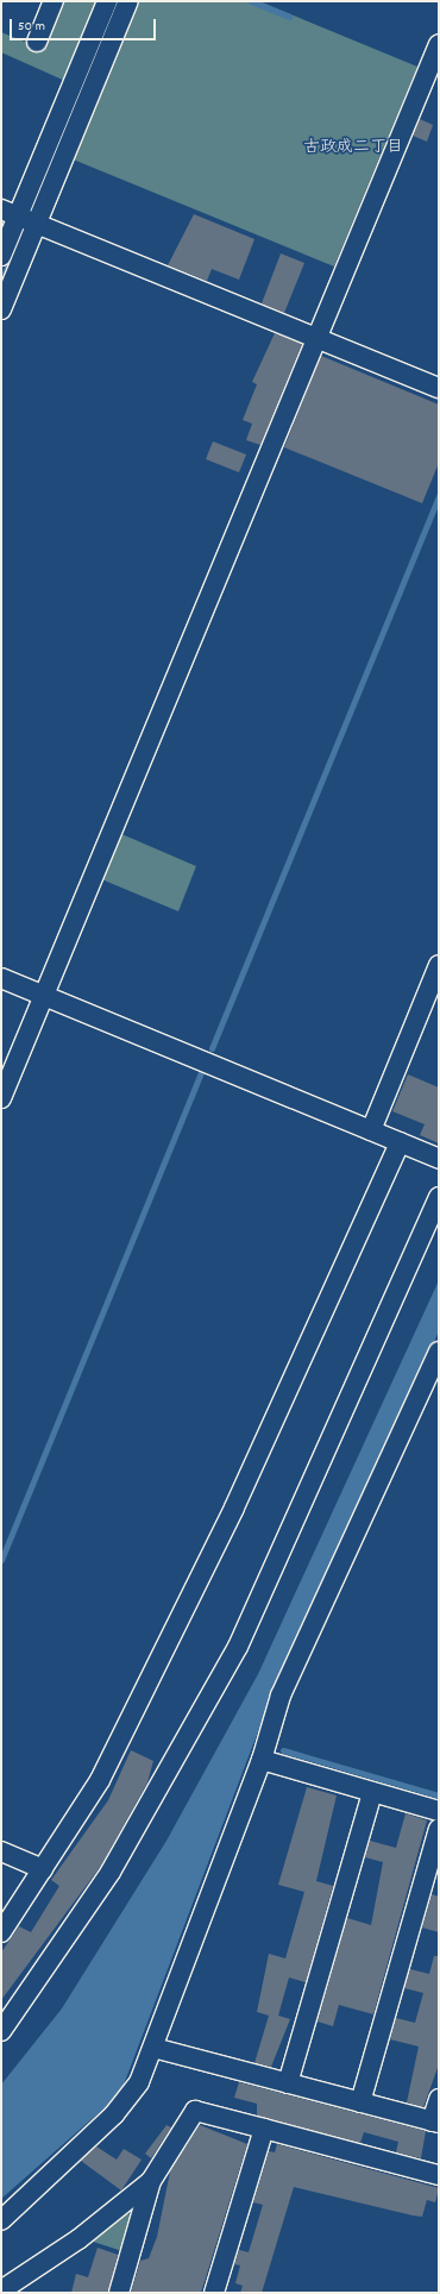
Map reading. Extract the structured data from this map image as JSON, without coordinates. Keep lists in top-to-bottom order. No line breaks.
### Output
{"districts":["古政成二丁目"],"scale_bar":"50 m"}
